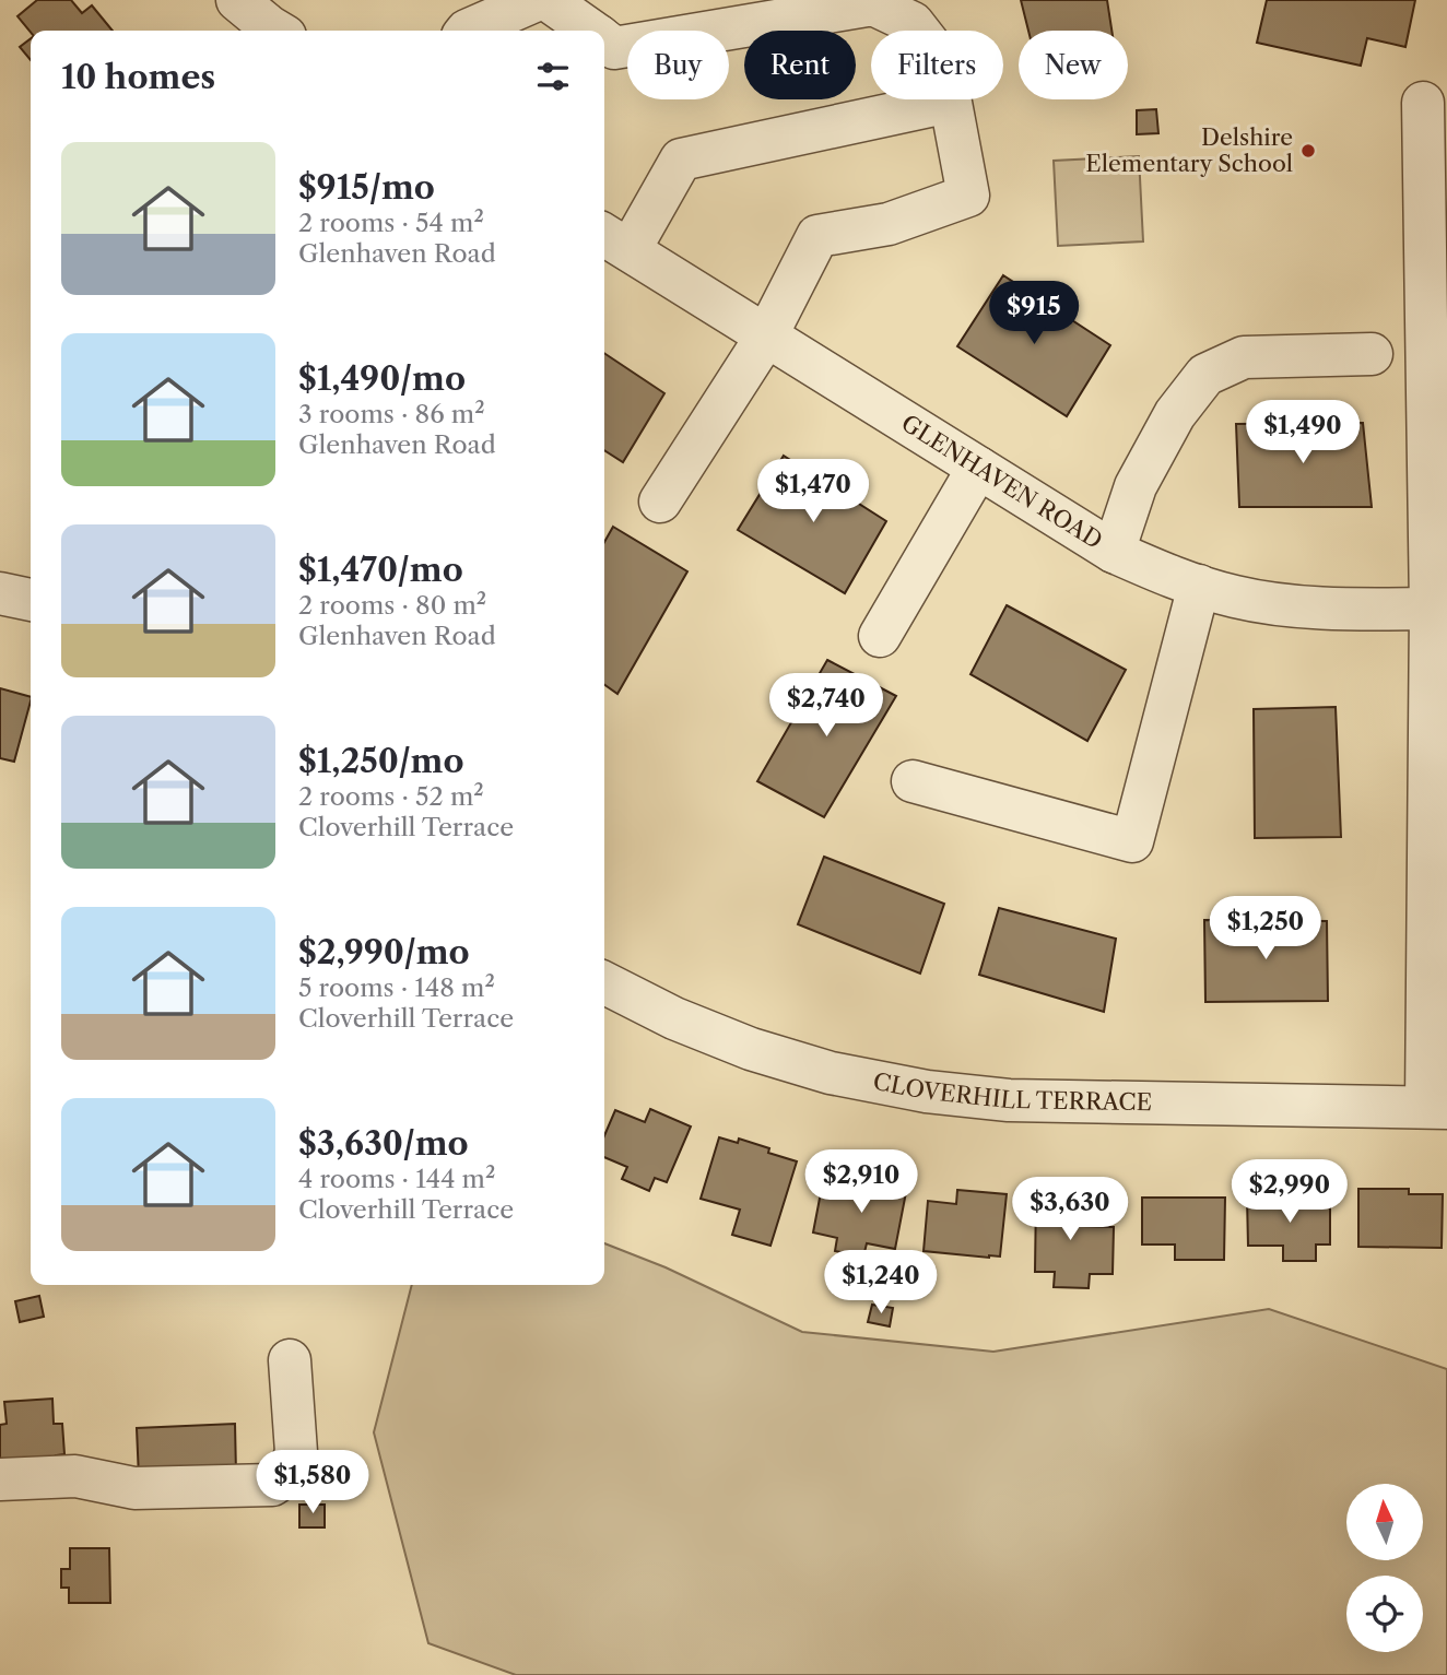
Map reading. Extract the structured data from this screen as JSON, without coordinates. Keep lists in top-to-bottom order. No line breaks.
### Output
{"streets":{"street":["GLENHAVEN ROAD","CLOVERHILL TERRACE"]},"places":["Delshire Elementary School"],"north":"top","page":{"chip":["Buy","Rent","Filters","New"],"heading":"10 homes","list":[{"name":"$915/mo","note":"2 rooms · 54 m² · Glenhaven Road"},{"name":"$1,490/mo","note":"3 rooms · 86 m² · Glenhaven Road"},{"name":"$1,470/mo","note":"2 rooms · 80 m² · Glenhaven Road"},{"name":"$1,250/mo","note":"2 rooms · 52 m² · Cloverhill Terrace"},{"name":"$2,990/mo","note":"5 rooms · 148 m² · Cloverhill Terrace"},{"name":"$3,630/mo","note":"4 rooms · 144 m² · Cloverhill Terrace"}],"price":["$915","$1,490","$1,470","$2,740","$1,250","$2,910","$2,990","$3,630","$1,240","$1,580"]}}
